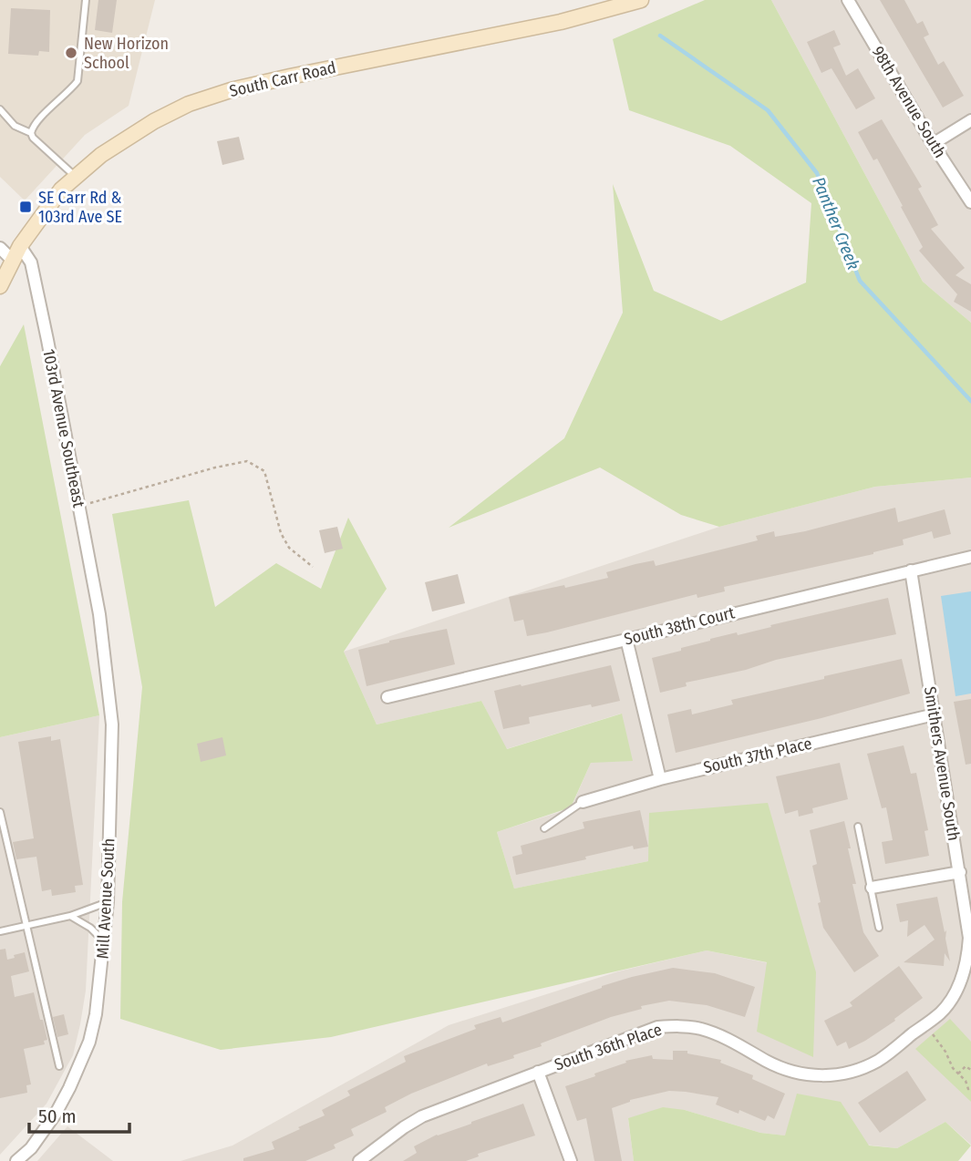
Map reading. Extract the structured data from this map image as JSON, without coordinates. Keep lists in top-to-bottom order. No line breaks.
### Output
{"streets":{"main road":["South Carr Road"],"street":["98th Avenue South","103rd Avenue Southeast","South 38th Court","South 37th Place","Smithers Avenue South","Mill Avenue South","South 36th Place"]},"crossings":[["South Carr Road","103rd Avenue Southeast"],["103rd Avenue Southeast","Mill Avenue South"],["South 38th Court","Smithers Avenue South"],["South 37th Place","Smithers Avenue South"],["Smithers Avenue South","South 36th Place"]],"water":["Panther Creek"],"places":{"other":["New Horizon School"],"transit":["SE Carr Rd & 103rd Ave SE"]},"scale_bar":"50 m"}
